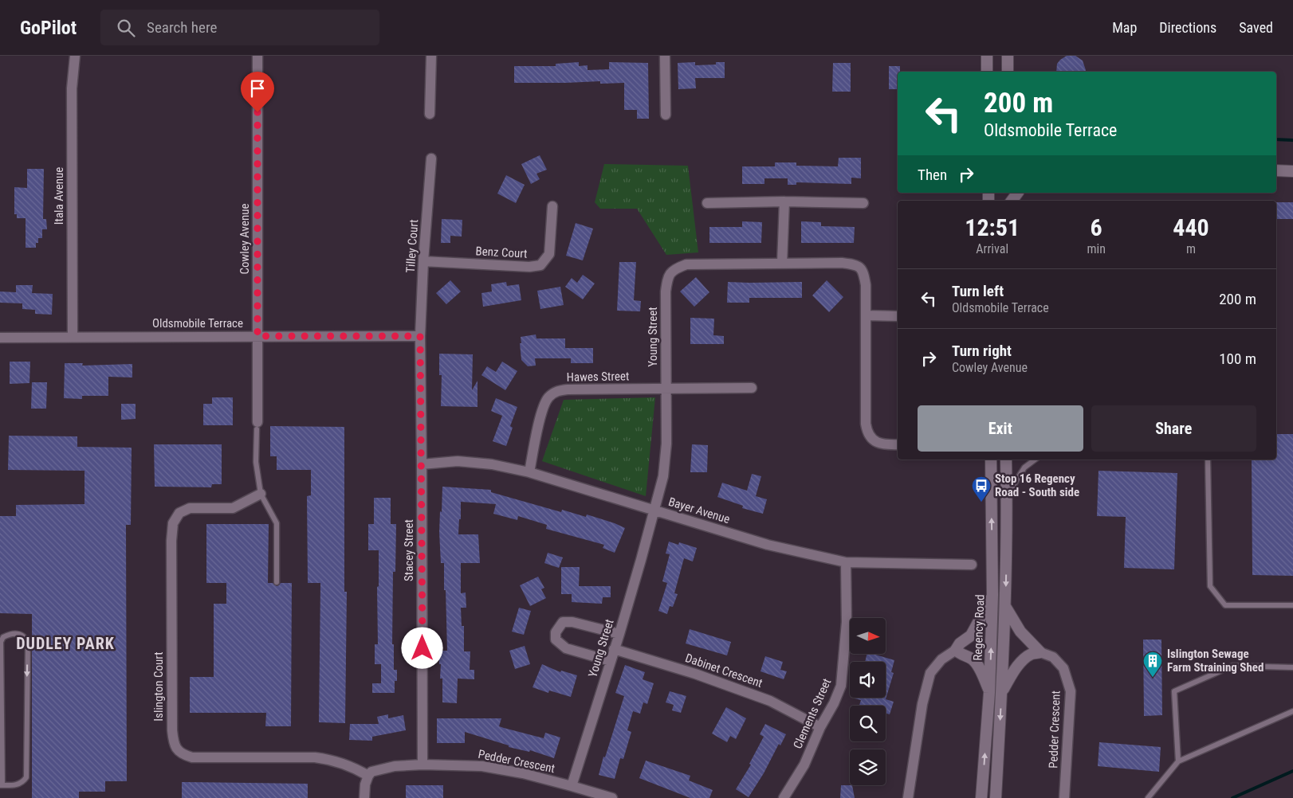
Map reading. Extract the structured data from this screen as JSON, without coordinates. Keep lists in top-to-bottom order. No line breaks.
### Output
{"streets":{"main road":["Regency Road"],"street":["Itala Avenue","Cowley Avenue","Tilley Court","Benz Court","Oldsmobile Terrace","Young Street","Hawes Street","Bayer Avenue","Stacey Street","Dabinet Crescent","Islington Court","Clements Street","Pedder Crescent"]},"crossings":[["Itala Avenue","Oldsmobile Terrace"],["Cowley Avenue","Oldsmobile Terrace"],["Tilley Court","Benz Court"],["Tilley Court","Oldsmobile Terrace"],["Tilley Court","Stacey Street"],["Oldsmobile Terrace","Stacey Street"],["Young Street","Hawes Street"],["Young Street","Bayer Avenue"],["Young Street","Dabinet Crescent"],["Young Street","Pedder Crescent"],["Hawes Street","Bayer Avenue"],["Bayer Avenue","Stacey Street"],["Bayer Avenue","Clements Street"],["Stacey Street","Pedder Crescent"],["Dabinet Crescent","Clements Street"],["Islington Court","Pedder Crescent"]],"districts":["DUDLEY PARK"],"places":{"bus stop":["Stop 16 Regency Road - South side"],"building":["Islington Sewage Farm Straining Shed"]},"north":"right","page":{"header":"GoPilot","search":"Search here","nav":["Map","Directions","Saved"],"turn":["200 m","Oldsmobile Terrace"],"then":"Then","eta":["12:51","Arrival","6","min","440","m"],"list":[{"name":"Turn left","note":"Oldsmobile Terrace","value":"200 m"},{"name":"Turn right","note":"Cowley Avenue","value":"100 m"}],"buttons":["Exit","Share"]}}
